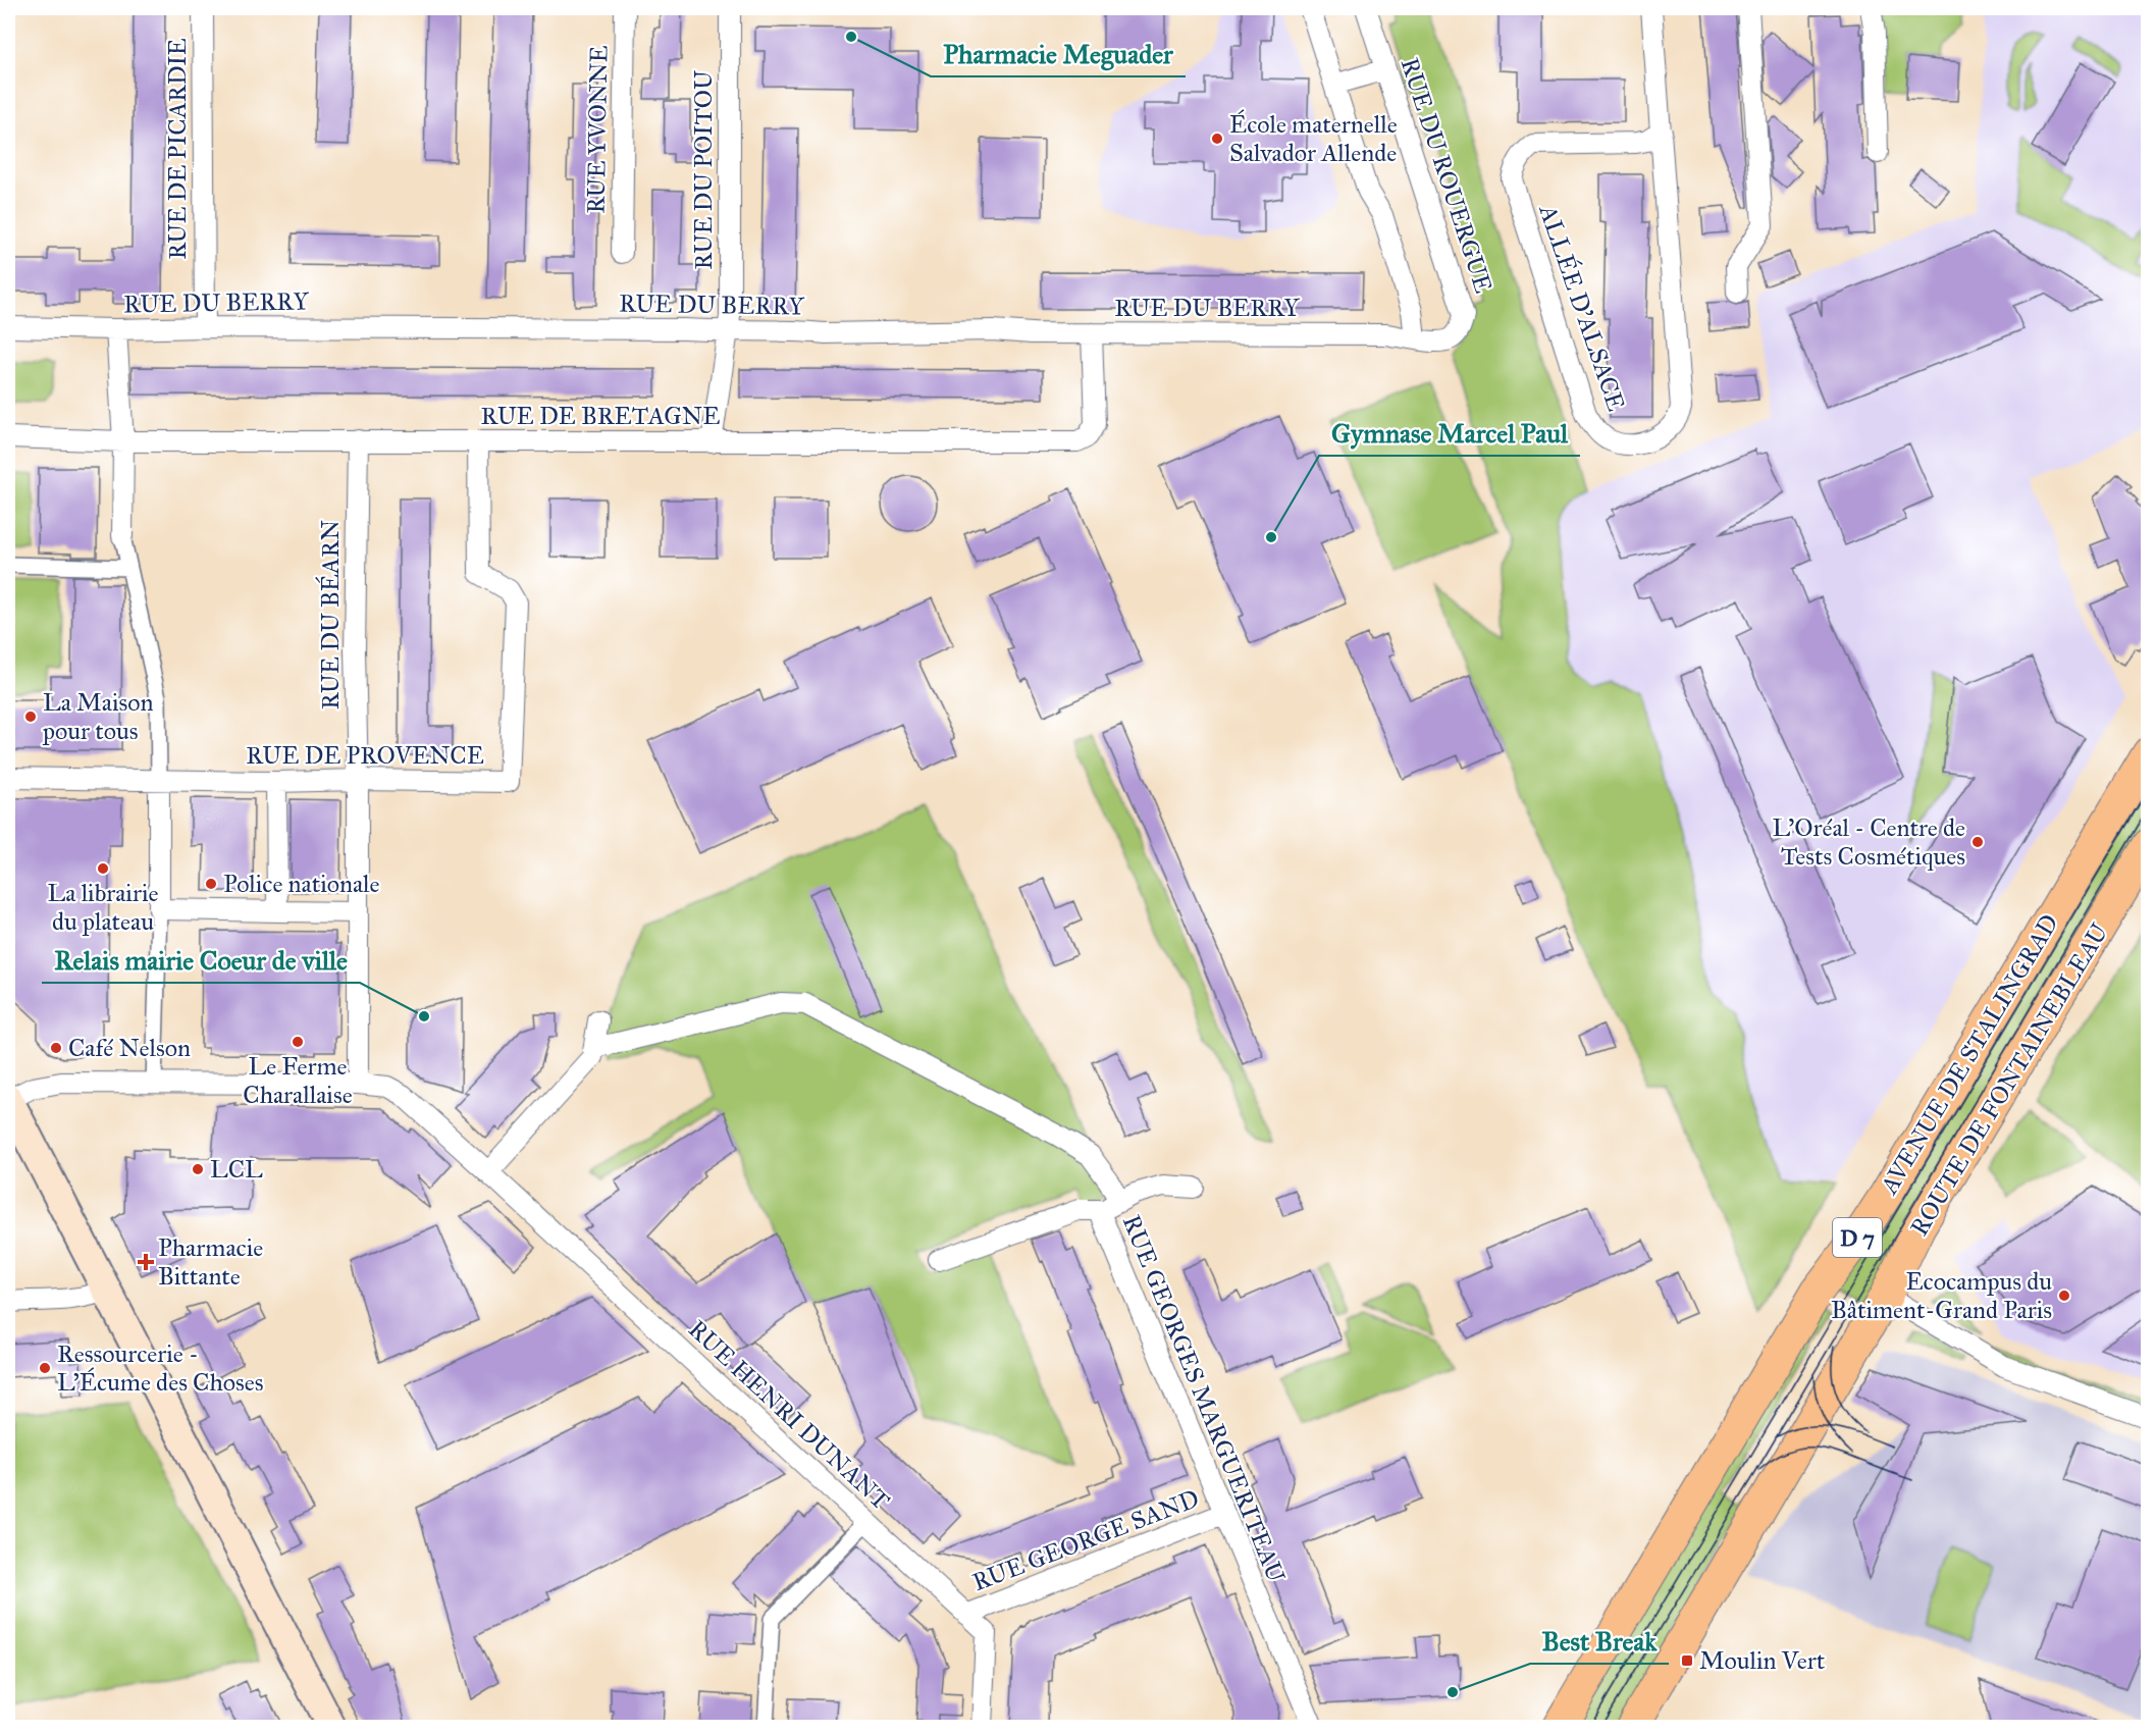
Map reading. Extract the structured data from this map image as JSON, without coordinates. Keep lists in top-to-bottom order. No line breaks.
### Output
{"streets":{"main road":["AVENUE DE STALINGRAD","ROUTE DE FONTAINEBLEAU","D 7"],"street":["RUE YVONNE","RUE DE PICARDIE","RUE DU POITOU","RUE DU ROUERGUE","RUE DU BERRY","ALLÉE D'ALSACE","RUE DE BRETAGNE","RUE DU BÉARN","RUE DE PROVENCE","RUE GEORGES MARGUERITEAU","RUE HENRI DUNANT","RUE GEORGE SAND"]},"crossings":[["RUE DE PICARDIE","RUE DU BERRY"],["RUE DU POITOU","RUE DU BERRY"],["RUE DU POITOU","RUE DE BRETAGNE"],["RUE DU ROUERGUE","RUE DU BERRY"],["RUE DU BERRY","RUE DE BRETAGNE"],["RUE DE BRETAGNE","RUE DU BÉARN"],["RUE DE BRETAGNE","RUE DE PROVENCE"],["RUE DU BÉARN","RUE DE PROVENCE"],["RUE DU BÉARN","RUE HENRI DUNANT"],["RUE GEORGES MARGUERITEAU","RUE GEORGE SAND"],["RUE HENRI DUNANT","RUE GEORGE SAND"]],"places":{"other":["Pharmacie Meguader","École maternelle Salvador Allende","Gymnase Marcel Paul","La Maison pour tous","L'Oréal - Centre de Tests Cosmétiques","La librairie du plateau","Police nationale","Relais mairie Coeur de ville","Le Ferme Charallaise","Café Nelson","LCL","Ecocampus du Bâtiment-Grand Paris","Ressourcerie - L'Écume des Choses","Best Break"],"health":["Pharmacie Bittante"],"transit":["Moulin Vert"]}}
